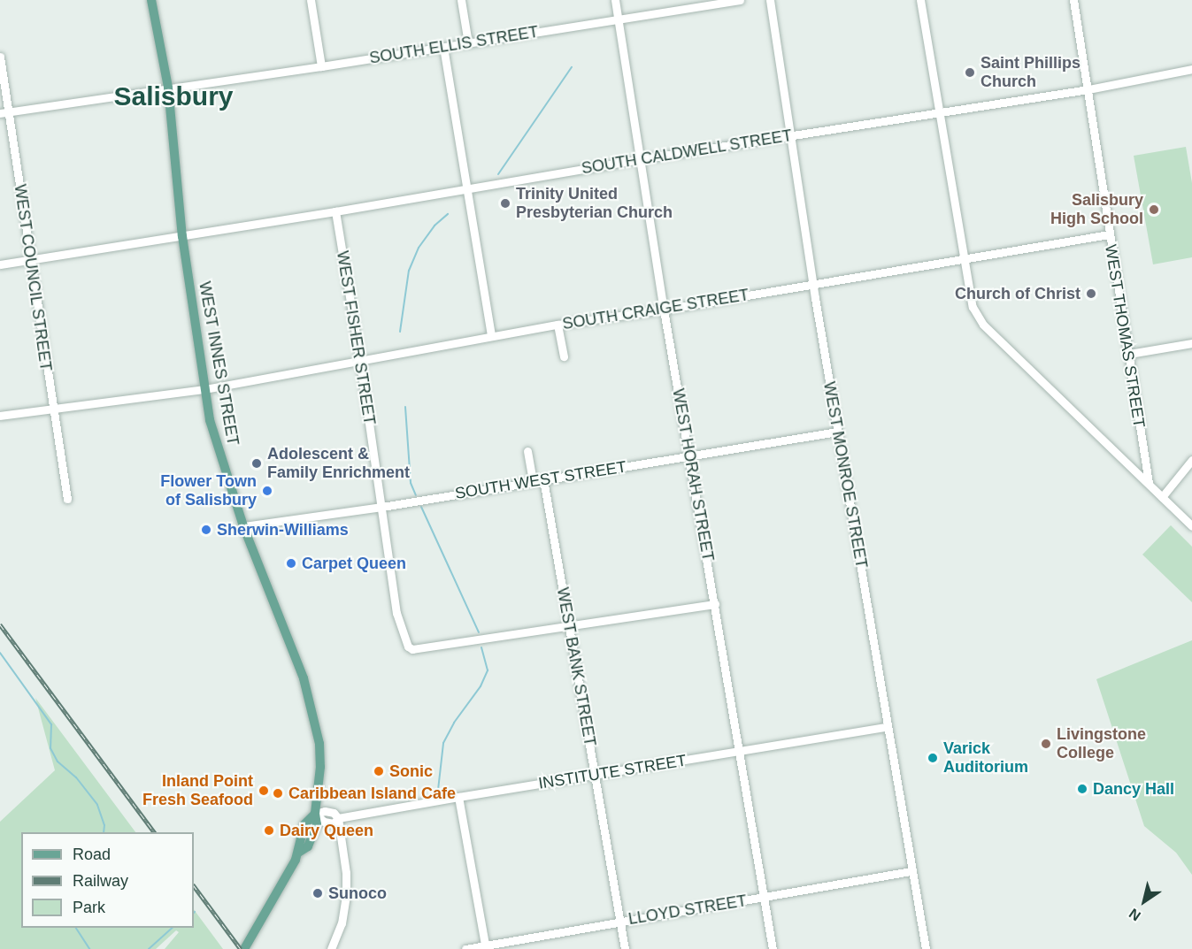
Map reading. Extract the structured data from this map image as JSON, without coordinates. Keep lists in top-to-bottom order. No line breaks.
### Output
{"streets":{"main road":["WEST INNES STREET"],"street":["SOUTH ELLIS STREET","SOUTH CALDWELL STREET","WEST COUNCIL STREET","SOUTH CRAIGE STREET","WEST THOMAS STREET","WEST FISHER STREET","WEST HORAH STREET","WEST MONROE STREET","SOUTH WEST STREET","WEST BANK STREET","INSTITUTE STREET","LLOYD STREET"]},"crossings":[["SOUTH ELLIS STREET","WEST COUNCIL STREET"],["SOUTH ELLIS STREET","WEST INNES STREET"],["SOUTH ELLIS STREET","WEST HORAH STREET"],["SOUTH CALDWELL STREET","WEST COUNCIL STREET"],["SOUTH CALDWELL STREET","WEST THOMAS STREET"],["SOUTH CALDWELL STREET","WEST FISHER STREET"],["SOUTH CALDWELL STREET","WEST INNES STREET"],["SOUTH CALDWELL STREET","WEST HORAH STREET"],["SOUTH CALDWELL STREET","WEST MONROE STREET"],["WEST COUNCIL STREET","SOUTH CRAIGE STREET"],["SOUTH CRAIGE STREET","WEST THOMAS STREET"],["SOUTH CRAIGE STREET","WEST FISHER STREET"],["SOUTH CRAIGE STREET","WEST INNES STREET"],["SOUTH CRAIGE STREET","WEST HORAH STREET"],["SOUTH CRAIGE STREET","WEST MONROE STREET"],["WEST FISHER STREET","SOUTH WEST STREET"],["WEST FISHER STREET","WEST BANK STREET"],["WEST INNES STREET","SOUTH WEST STREET"],["WEST INNES STREET","INSTITUTE STREET"],["WEST HORAH STREET","SOUTH WEST STREET"],["WEST HORAH STREET","INSTITUTE STREET"],["WEST HORAH STREET","LLOYD STREET"],["WEST MONROE STREET","SOUTH WEST STREET"],["WEST MONROE STREET","INSTITUTE STREET"],["WEST MONROE STREET","LLOYD STREET"],["SOUTH WEST STREET","WEST BANK STREET"],["WEST BANK STREET","INSTITUTE STREET"],["WEST BANK STREET","LLOYD STREET"]],"districts":["Salisbury"],"places":["Saint Phillips Church","Trinity United Presbyterian Church","Salisbury High School","Church of Christ","Adolescent & Family Enrichment","Flower Town of Salisbury","Sherwin-Williams","Carpet Queen","Livingstone College","Varick Auditorium","Sonic","Dancy Hall","Inland Point Fresh Seafood","Caribbean Island Cafe","Dairy Queen","Sunoco"],"legend":["Road","Railway","Park"],"north":"bottom left"}
